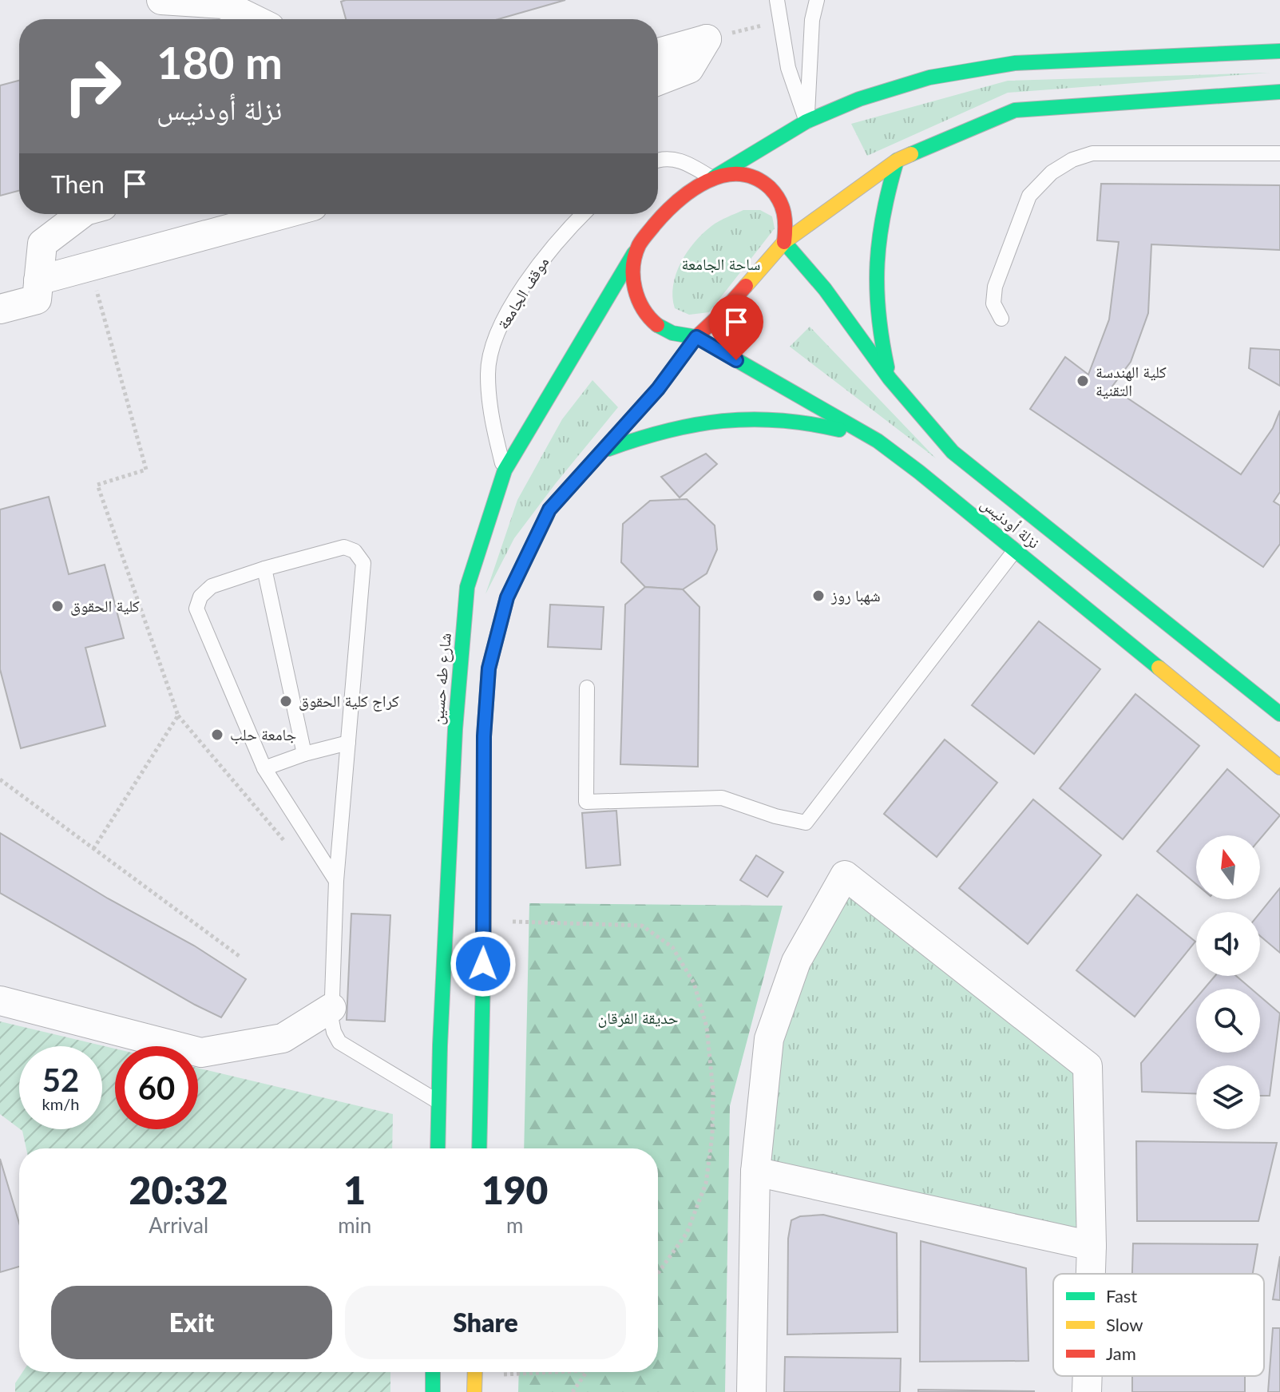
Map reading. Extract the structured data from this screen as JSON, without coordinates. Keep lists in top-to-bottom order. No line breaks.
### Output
{"streets":{"main road":["نزلة أودنيس","شارع طه حسين"],"lane":["موقف الجامعة"]},"crossings":[["موقف الجامعة","شارع طه حسين"],["نزلة أودنيس","شارع طه حسين"]],"parks":["ساحة الجامعة","حديقة الفرقان"],"places":["كلية الهندسة التقنية","شهبا روز","كلية الحقوق","كراج كلية الحقوق","جامعة حلب"],"legend":["Fast","Slow","Jam"],"north":"top","page":{"turn":["180 m","نزلة أودنيس"],"then":"Then","speed":"52 km/h","limit":"60","eta":["20:32","Arrival","1","min","190","m"],"buttons":["Exit","Share"]}}
